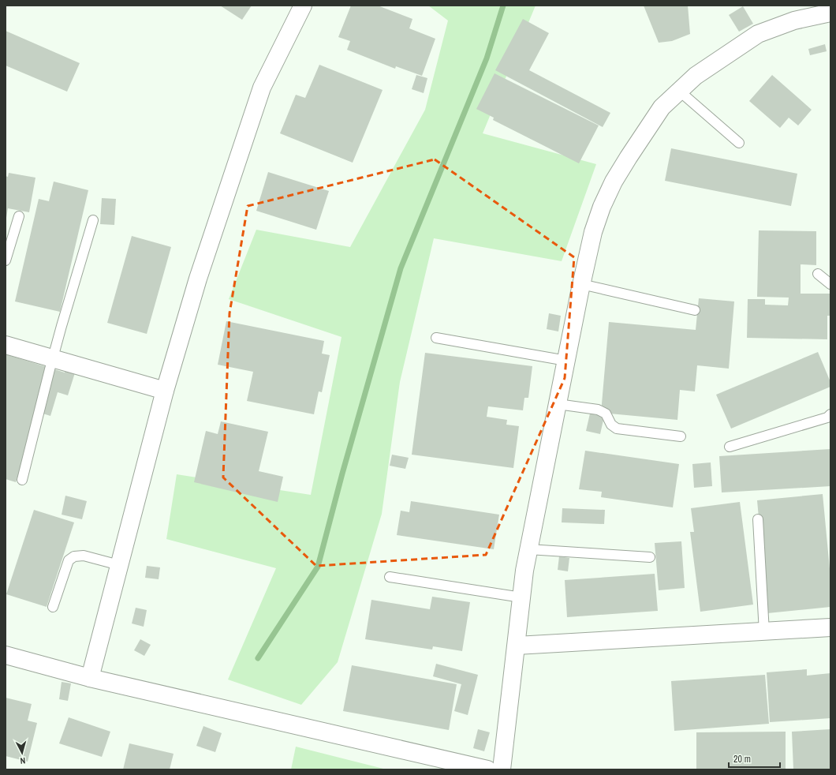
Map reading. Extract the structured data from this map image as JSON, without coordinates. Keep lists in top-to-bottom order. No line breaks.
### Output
{"scale_bar":"20 m","north":"bottom"}
